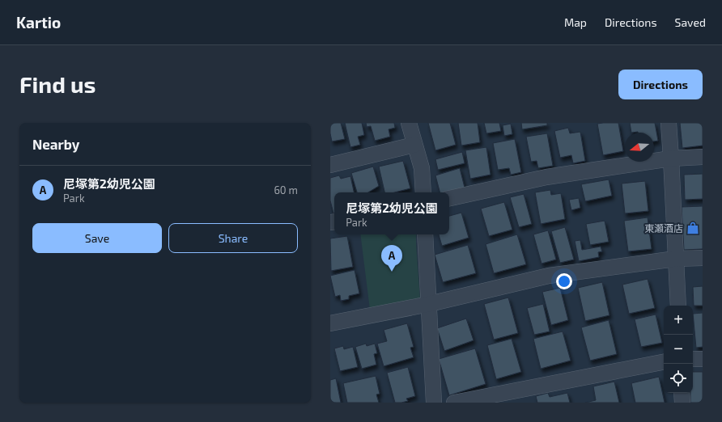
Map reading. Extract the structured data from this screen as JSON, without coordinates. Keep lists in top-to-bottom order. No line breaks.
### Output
{"places":{"shop":["東瀬酒店"]},"north":"left","page":{"header":"Kartio","nav":["Map","Directions","Saved"],"buttons":["Directions",["Save","Share"]],"title":"Find us","heading":"Nearby","list":[{"mark":"A","name":"尼塚第2幼児公園","note":"Park","value":"60 m"}],"popup":["尼塚第2幼児公園","Park"],"pins":"A","map_buttons":["+","−"]}}
